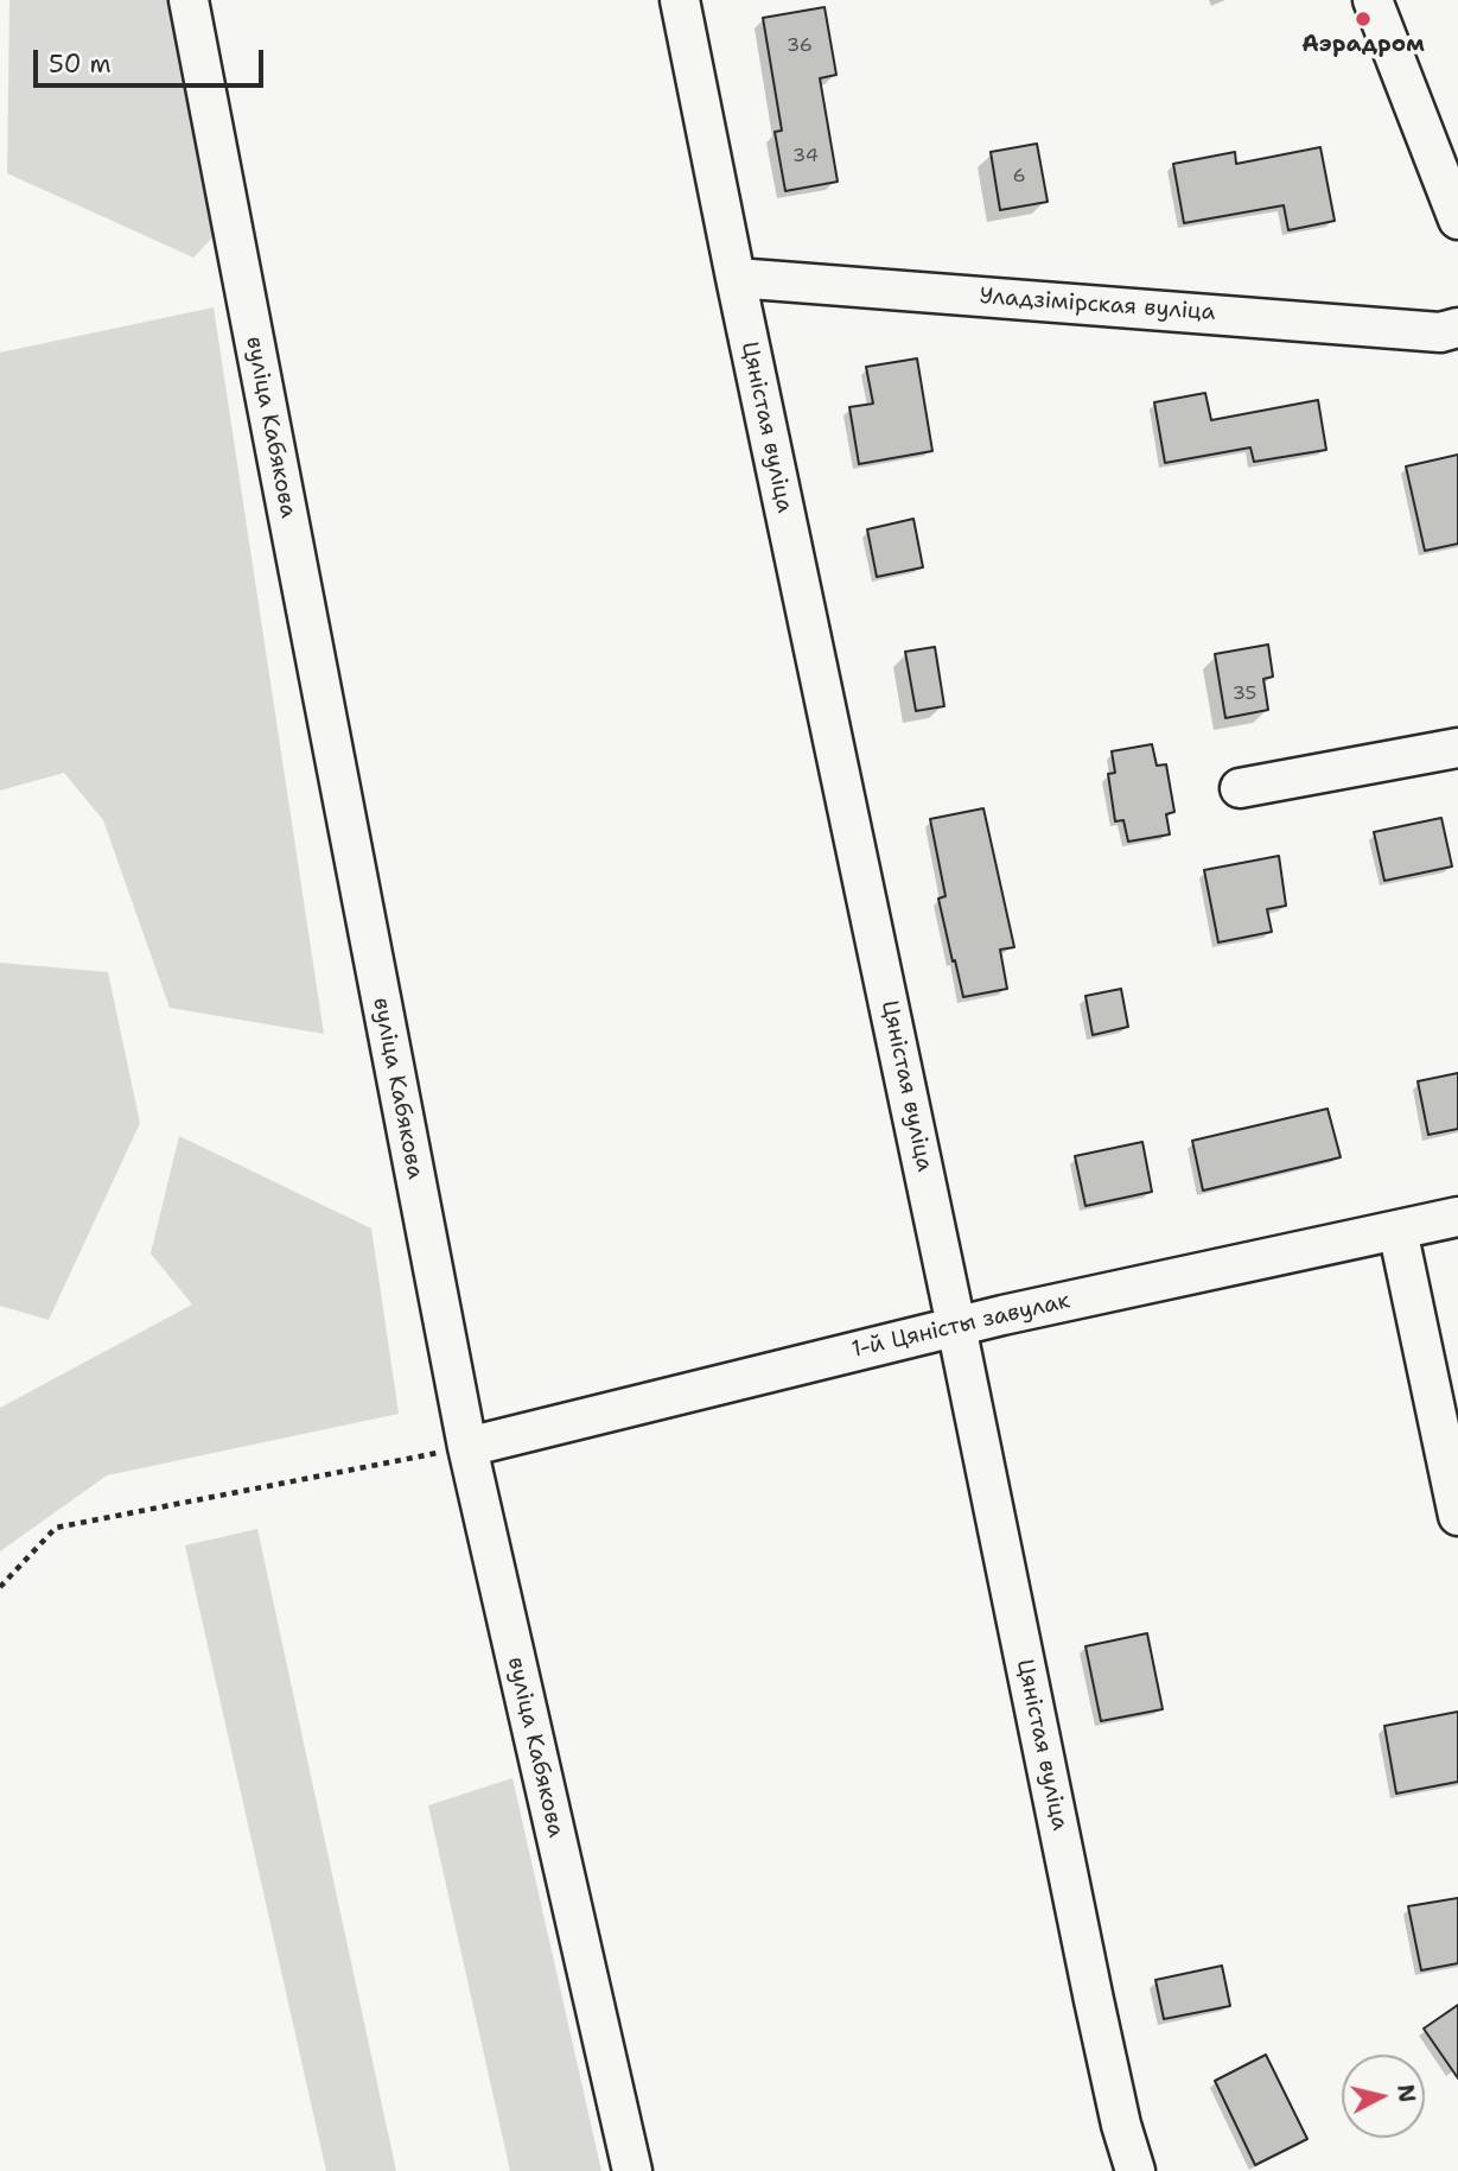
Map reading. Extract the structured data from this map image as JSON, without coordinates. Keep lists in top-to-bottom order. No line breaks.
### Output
{"streets":{"street":["Уладзімірская вуліца","вуліца Кабякова","Цяністая вуліца","1-й Цяністы завулак"]},"crossings":[["Уладзімірская вуліца","Цяністая вуліца"],["вуліца Кабякова","1-й Цяністы завулак"],["Цяністая вуліца","1-й Цяністы завулак"]],"places":["Аэрадром"],"house_numbers":["36","34","6","35"],"scale_bar":"50 m","north":"right"}
